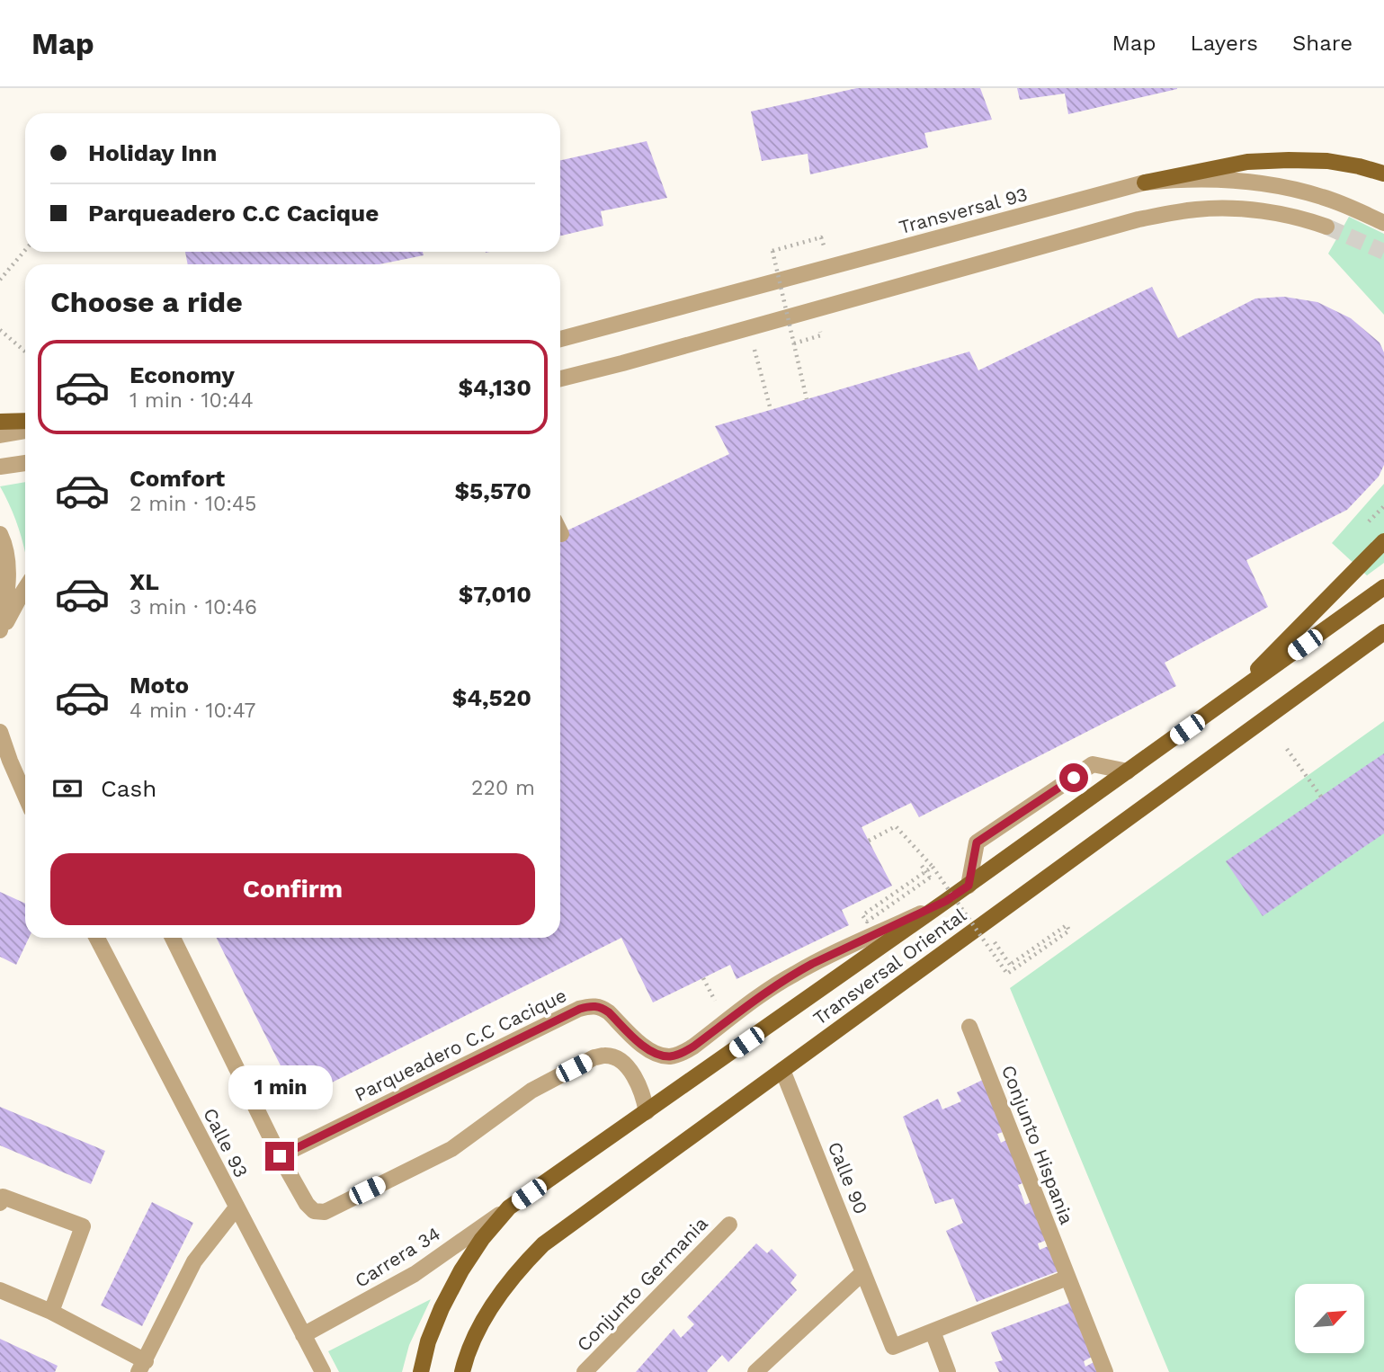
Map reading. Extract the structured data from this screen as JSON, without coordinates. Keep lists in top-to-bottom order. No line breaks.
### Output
{"streets":{"main road":["Transversal Oriental"],"street":["Transversal 93","Parqueadero C.C Cacique","Calle 93","Conjunto Hispania","Calle 90","Carrera 34","Conjunto Germania"]},"crossings":[["Transversal Oriental","Parqueadero C.C Cacique"],["Transversal Oriental","Calle 90"],["Transversal Oriental","Carrera 34"],["Calle 93","Carrera 34"]],"north":"top right","page":{"header":"Map","nav":["Map","Layers","Share"],"banner":["Holiday Inn","Parqueadero C.C Cacique"],"heading":"Choose a ride","list":[{"name":"Economy","note":"1 min · 10:44","value":"$4,130"},{"name":"Comfort","note":"2 min · 10:45","value":"$5,570"},{"name":"XL","note":"3 min · 10:46","value":"$7,010"},{"name":"Moto","note":"4 min · 10:47","value":"$4,520"}],"pay":["Cash","220 m"],"buttons":"Confirm","bubble":"1 min"}}
